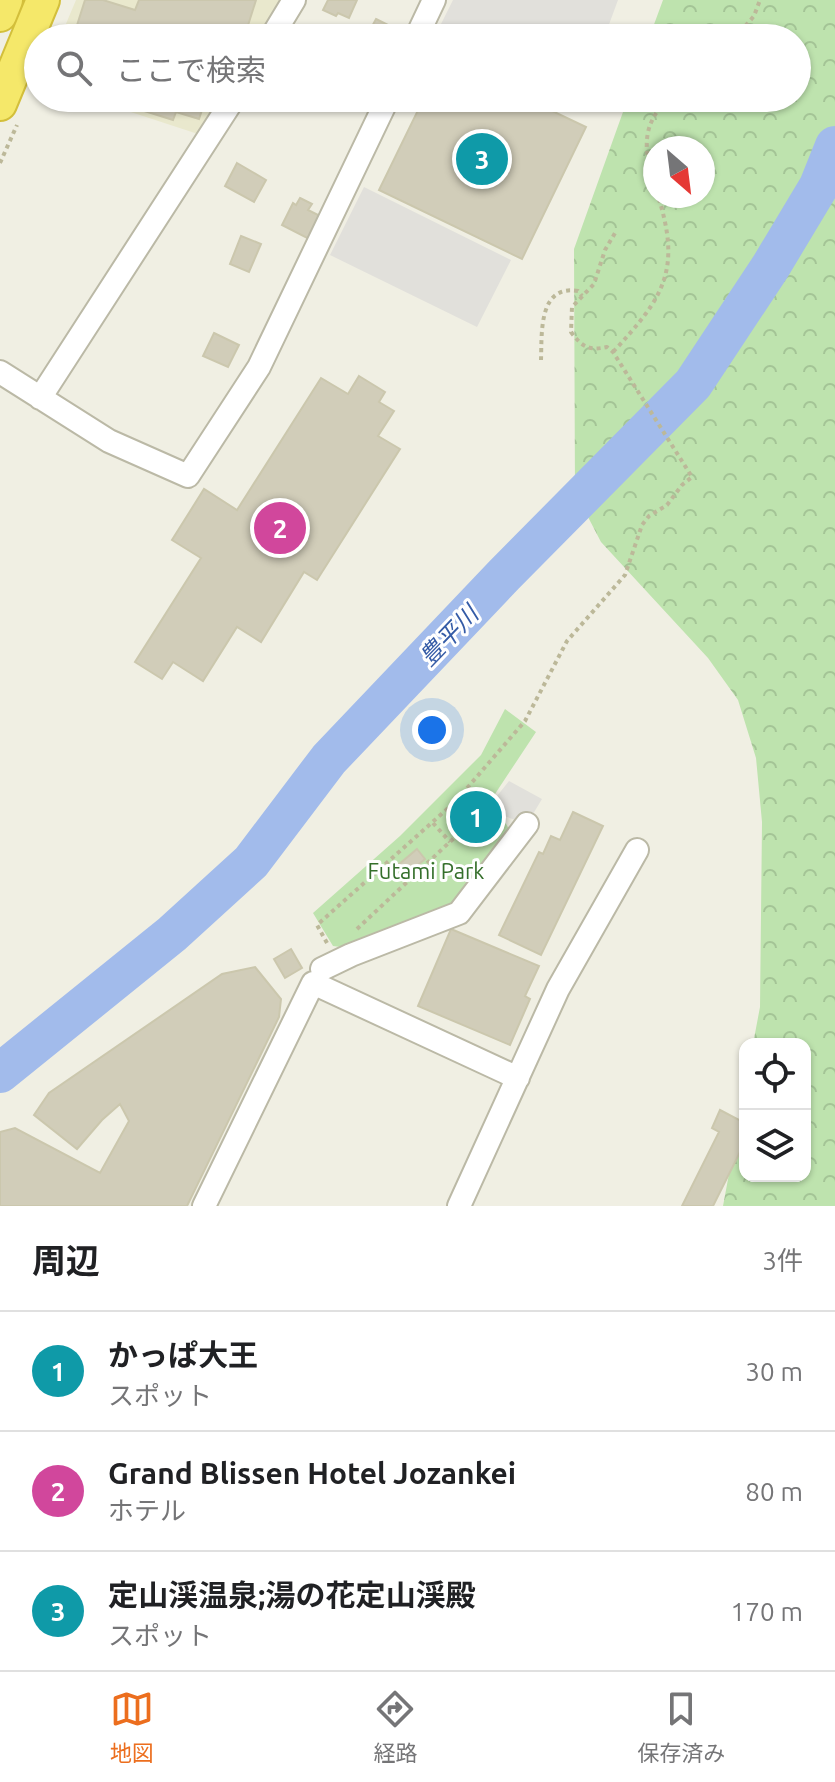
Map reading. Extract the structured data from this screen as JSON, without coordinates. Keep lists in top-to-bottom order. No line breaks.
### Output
{"water":["豊平川"],"parks":["Futami Park"],"north":"bottom right","page":{"search":"ここで検索","pins":["3","2","1"],"heading":["周辺","3件"],"list":[{"mark":"1","name":"かっぱ大王","note":"スポット","value":"30 m"},{"mark":"2","name":"Grand Blissen Hotel Jozankei","note":"ホテル","value":"80 m"},{"mark":"3","name":"定山渓温泉;湯の花定山渓殿","note":"スポット","value":"170 m"}],"nav":["地図","経路","保存済み"]}}
